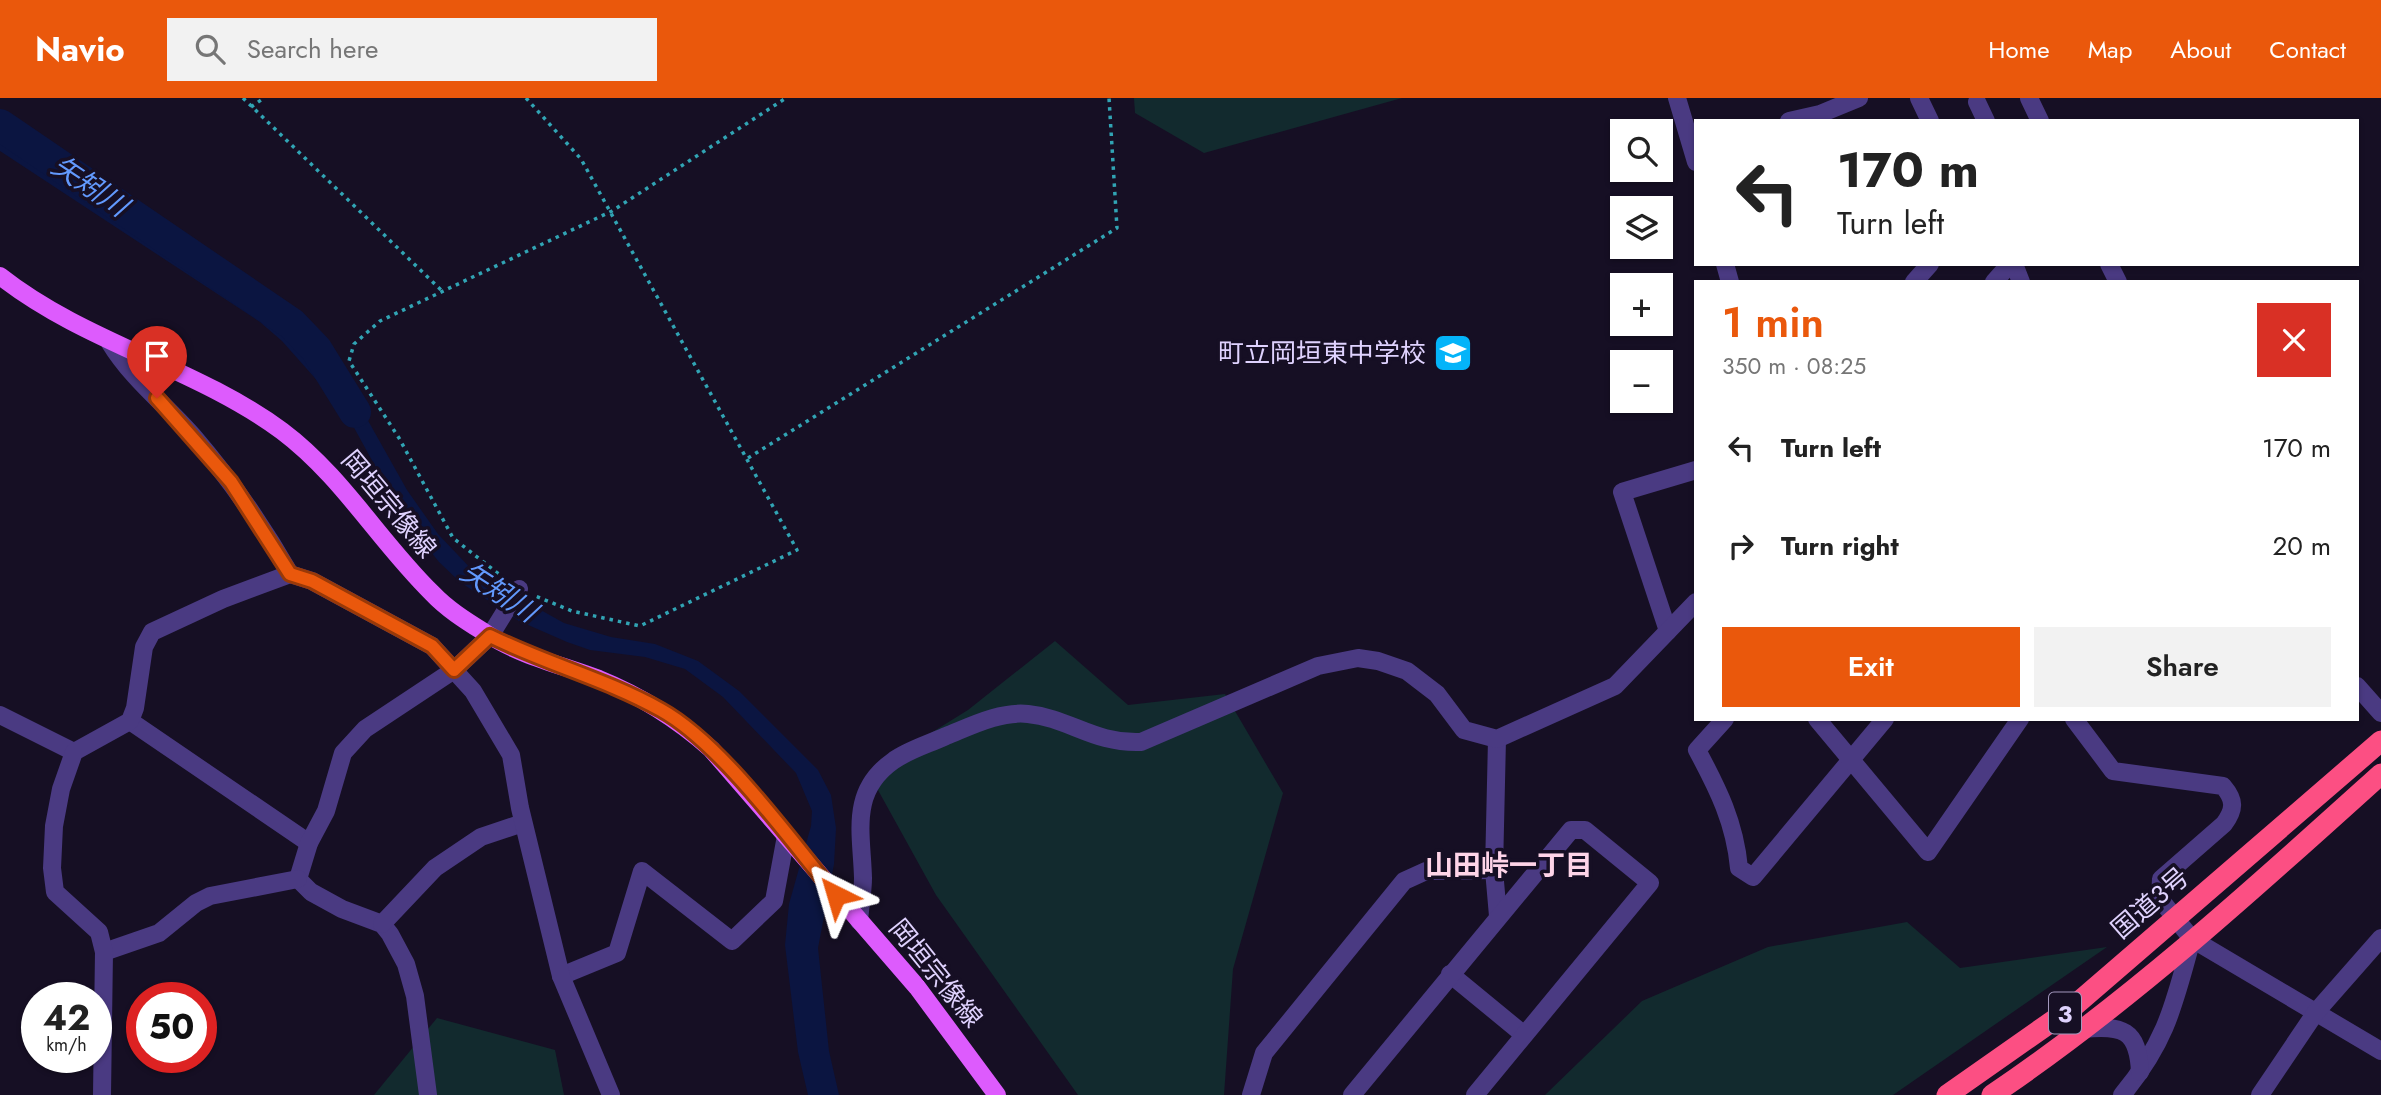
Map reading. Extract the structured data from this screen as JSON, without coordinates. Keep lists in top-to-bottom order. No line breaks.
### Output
{"streets":{"highway":["国道3号","3"],"main road":["岡垣宗像線"]},"districts":["山田峠一丁目"],"water":["矢矧川"],"places":{"school or university":["町立岡垣東中学校"]},"page":{"header":"Navio","search":"Search here","nav":["Home","Map","About","Contact"],"map_buttons":["+","−"],"turn":["170 m","Turn left"],"heading":["1 min","350 m · 08:25"],"list":[{"name":"Turn left","value":"170 m"},{"name":"Turn right","value":"20 m"}],"buttons":["Exit","Share"],"speed":"42 km/h","limit":"50"}}
